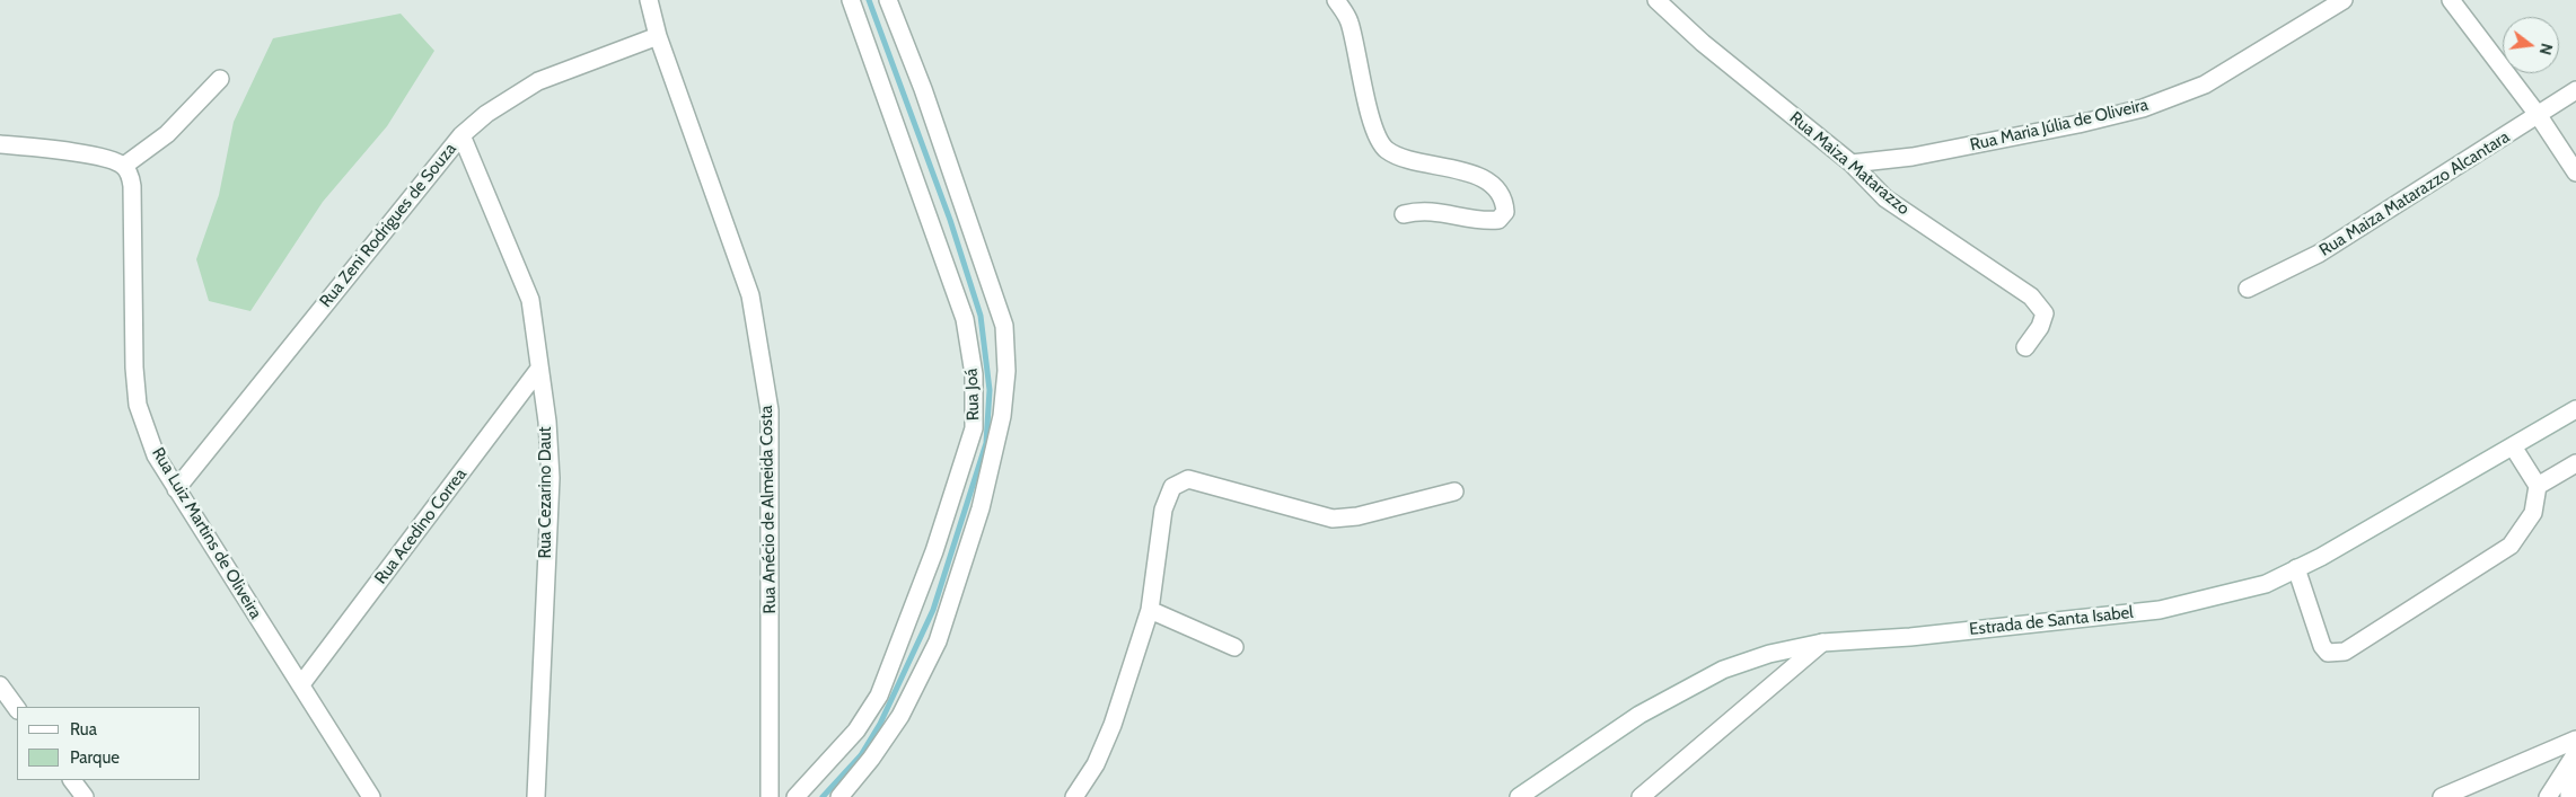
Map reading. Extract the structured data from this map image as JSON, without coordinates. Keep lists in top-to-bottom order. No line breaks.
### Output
{"streets":{"street":["Rua Maria Júlia de Oliveira","Rua Maiza Matarazzo","Rua Maiza Matarazzo Alcantara","Rua Zeni Rodrigues de Souza","Rua Joá","Rua Cezarino Daut","Rua Anécio de Almeida Costa","Rua Acedino Correa","Rua Luiz Martins de Oliveira","Estrada de Santa Isabel"]},"crossings":[["Rua Maria Júlia de Oliveira","Rua Maiza Matarazzo"],["Rua Zeni Rodrigues de Souza","Rua Cezarino Daut"],["Rua Zeni Rodrigues de Souza","Rua Anécio de Almeida Costa"],["Rua Zeni Rodrigues de Souza","Rua Luiz Martins de Oliveira"],["Rua Cezarino Daut","Rua Acedino Correa"],["Rua Acedino Correa","Rua Luiz Martins de Oliveira"]],"legend":["Rua","Parque"],"north":"right"}
